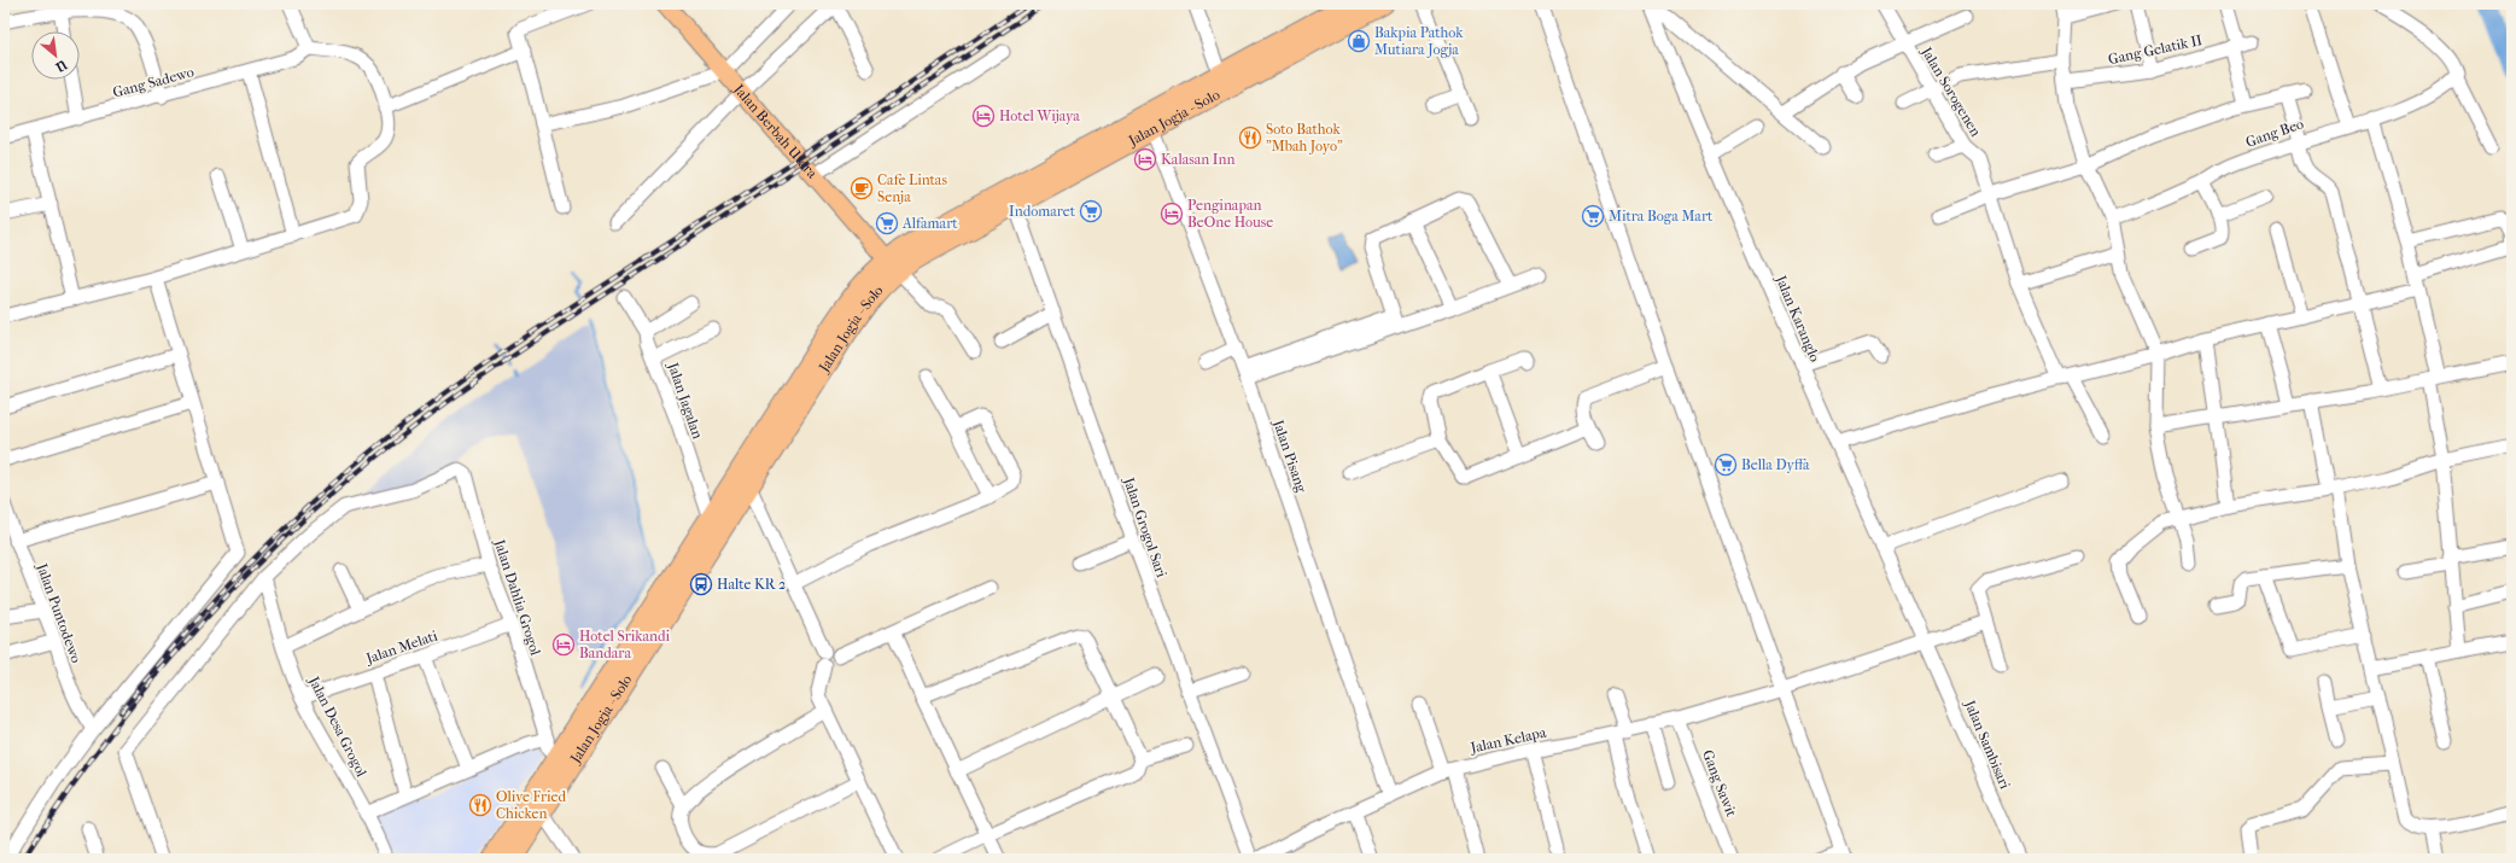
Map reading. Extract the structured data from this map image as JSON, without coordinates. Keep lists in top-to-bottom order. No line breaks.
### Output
{"streets":{"highway":["Jalan Jogja - Solo"],"main road":["Jalan Berbah Utara"],"street":["Gang Gelatik II","Gang Sadewo","Jalan Sorogenen","Gang Beo","Jalan Karanglo","Jalan Jagalan","Jalan Pisang","Jalan Grogol Sari","Jalan Dahlia Grogol","Jalan Puntodewo","Jalan Melati","Jalan Desa Grogol","Jalan Kelapa","Jalan Sambisari","Gang Sawit"]},"crossings":[["Jalan Jogja - Solo","Jalan Berbah Utara"],["Jalan Jogja - Solo","Jalan Jagalan"],["Jalan Jogja - Solo","Jalan Pisang"],["Jalan Jogja - Solo","Jalan Grogol Sari"],["Jalan Jogja - Solo","Jalan Dahlia Grogol"],["Jalan Karanglo","Jalan Kelapa"],["Jalan Karanglo","Jalan Sambisari"],["Jalan Pisang","Jalan Kelapa"],["Jalan Dahlia Grogol","Jalan Melati"],["Jalan Dahlia Grogol","Jalan Desa Grogol"],["Jalan Melati","Jalan Desa Grogol"],["Jalan Kelapa","Jalan Sambisari"],["Jalan Kelapa","Gang Sawit"]],"places":{"shop":["Bakpia Pathok Mutiara Jogja"],"hotel":["Hotel Wijaya","Kalasan Inn","Penginapan BeOne House","Hotel Srikandi Bandara"],"restaurant":["Soto Bathok \"Mbah Joyo\"","Olive Fried Chicken"],"cafe":["Cafe Lintas Senja"],"supermarket":["Indomaret","Mitra Boga Mart","Alfamart","Bella Dyffa"],"bus stop":["Halte KR 2"]},"north":"bottom right"}
